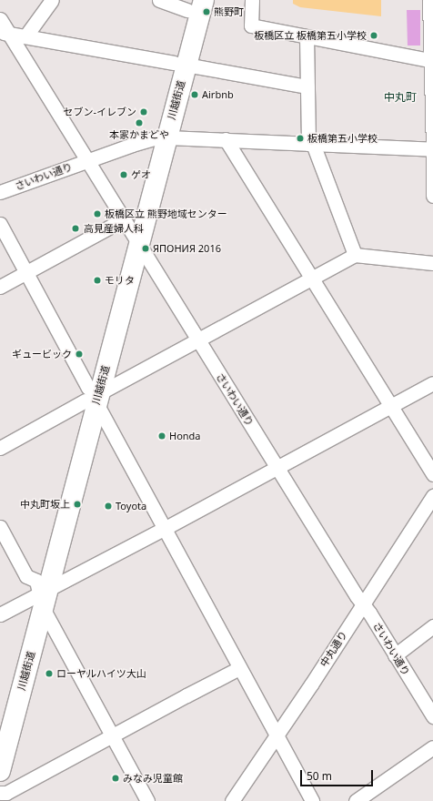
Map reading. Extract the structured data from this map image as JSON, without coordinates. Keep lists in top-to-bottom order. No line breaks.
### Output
{"streets":{"highway":["川越街道"],"street":["さいわい通り","中丸通り"]},"crossings":[["川越街道","さいわい通り"],["さいわい通り","中丸通り"]],"districts":["中丸町"],"places":["熊野町","板橋区立 板橋第五小学校","Airbnb","セブン-イレブン","本家かまどや","板橋第五小学校","ゲオ","板橋区立 熊野地域センター","高見産婦人科","ЯПОНИЯ 2016","モリタ","ギュービック","Honda","中丸町坂上","Toyota","ローヤルハイツ大山","みなみ児童館"],"scale_bar":"50 m"}
